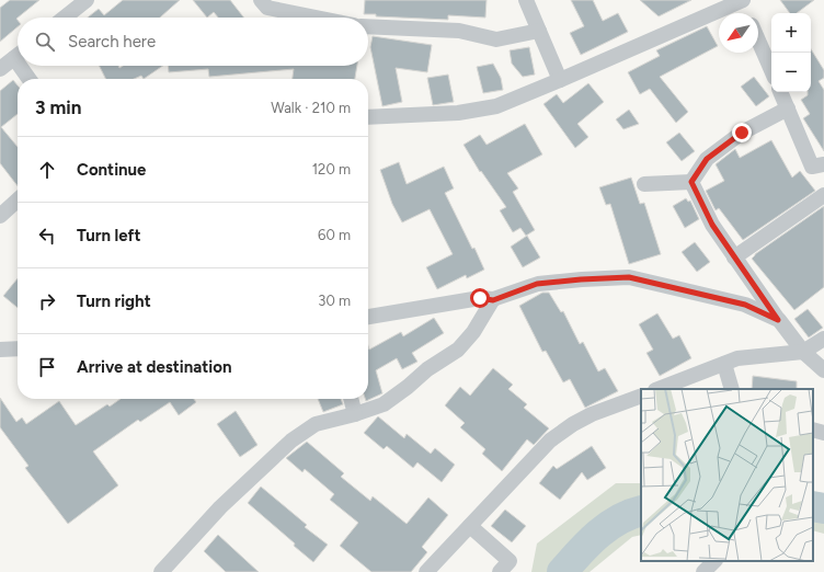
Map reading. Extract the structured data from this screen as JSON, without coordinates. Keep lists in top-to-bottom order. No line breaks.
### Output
{"north":"bottom left","page":{"map_buttons":["+","−"],"search":"Search here","heading":["3 min","Walk · 210 m"],"list":[["Continue","120 m"],["Turn left","60 m"],["Turn right","30 m"],"Arrive at destination"]}}
